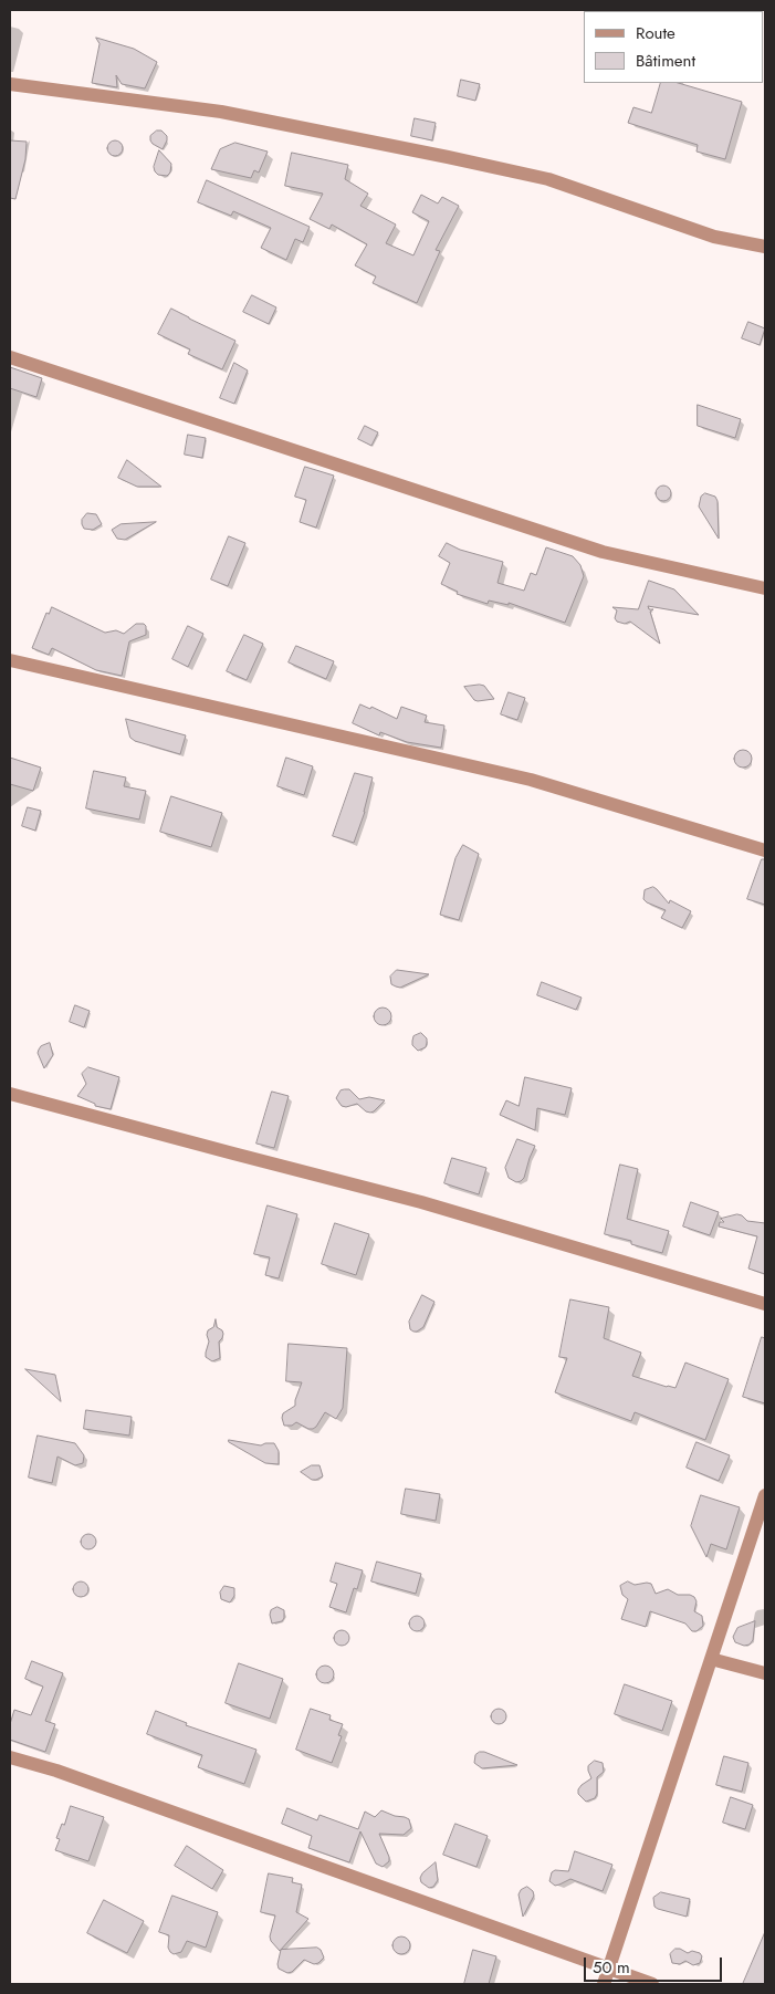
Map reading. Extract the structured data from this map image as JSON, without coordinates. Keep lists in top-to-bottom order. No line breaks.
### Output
{"legend":["Route","Bâtiment"],"scale_bar":"50 m"}
